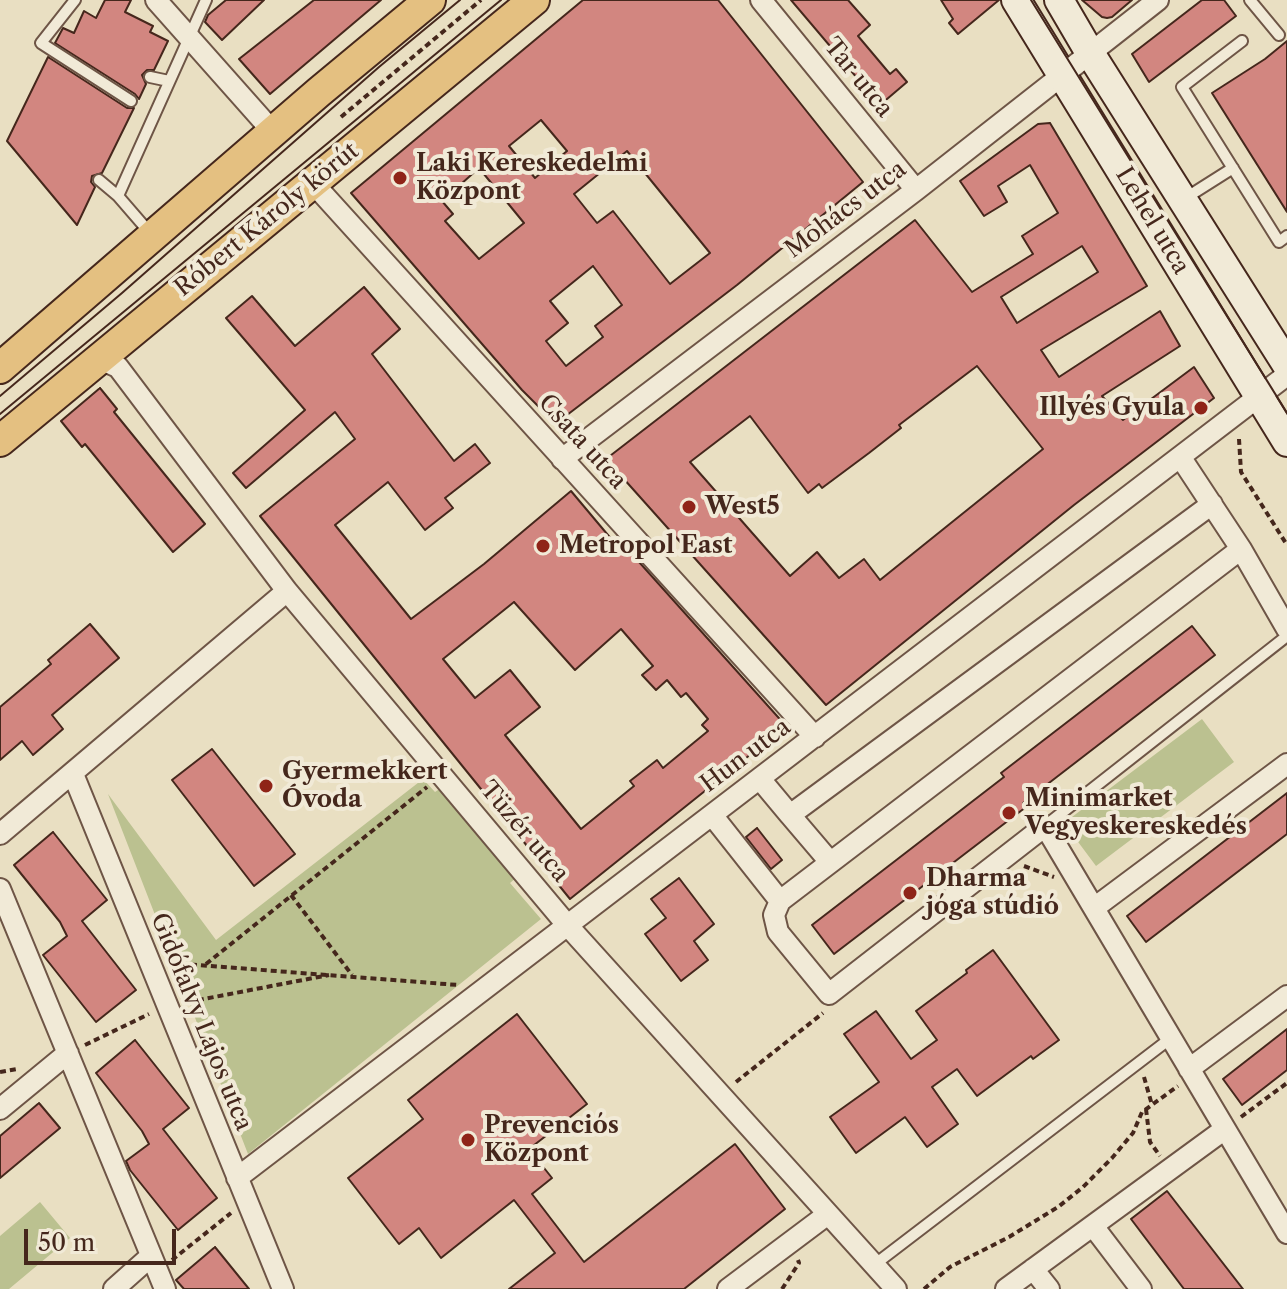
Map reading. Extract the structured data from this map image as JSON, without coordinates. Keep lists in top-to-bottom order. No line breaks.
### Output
{"streets":{"main road":["Róbert Károly körút","Lehel utca"],"street":["Tar utca","Mohács utca","Csata utca","Hun utca","Tüzér utca","Gidófalvy Lajos utca"]},"crossings":[["Tar utca","Mohács utca"],["Mohács utca","Lehel utca"],["Mohács utca","Csata utca"],["Róbert Károly körút","Csata utca"],["Róbert Károly körút","Tüzér utca"],["Lehel utca","Hun utca"],["Csata utca","Hun utca"],["Hun utca","Tüzér utca"],["Hun utca","Gidófalvy Lajos utca"]],"places":["Laki Kereskedelmi Központ","Illyés Gyula","West5","Metropol East","Gyermekkert Óvoda","Minimarket Vegyeskereskedés","Dharma jóga stúdió","Prevenciós Központ"],"scale_bar":"50 m"}
